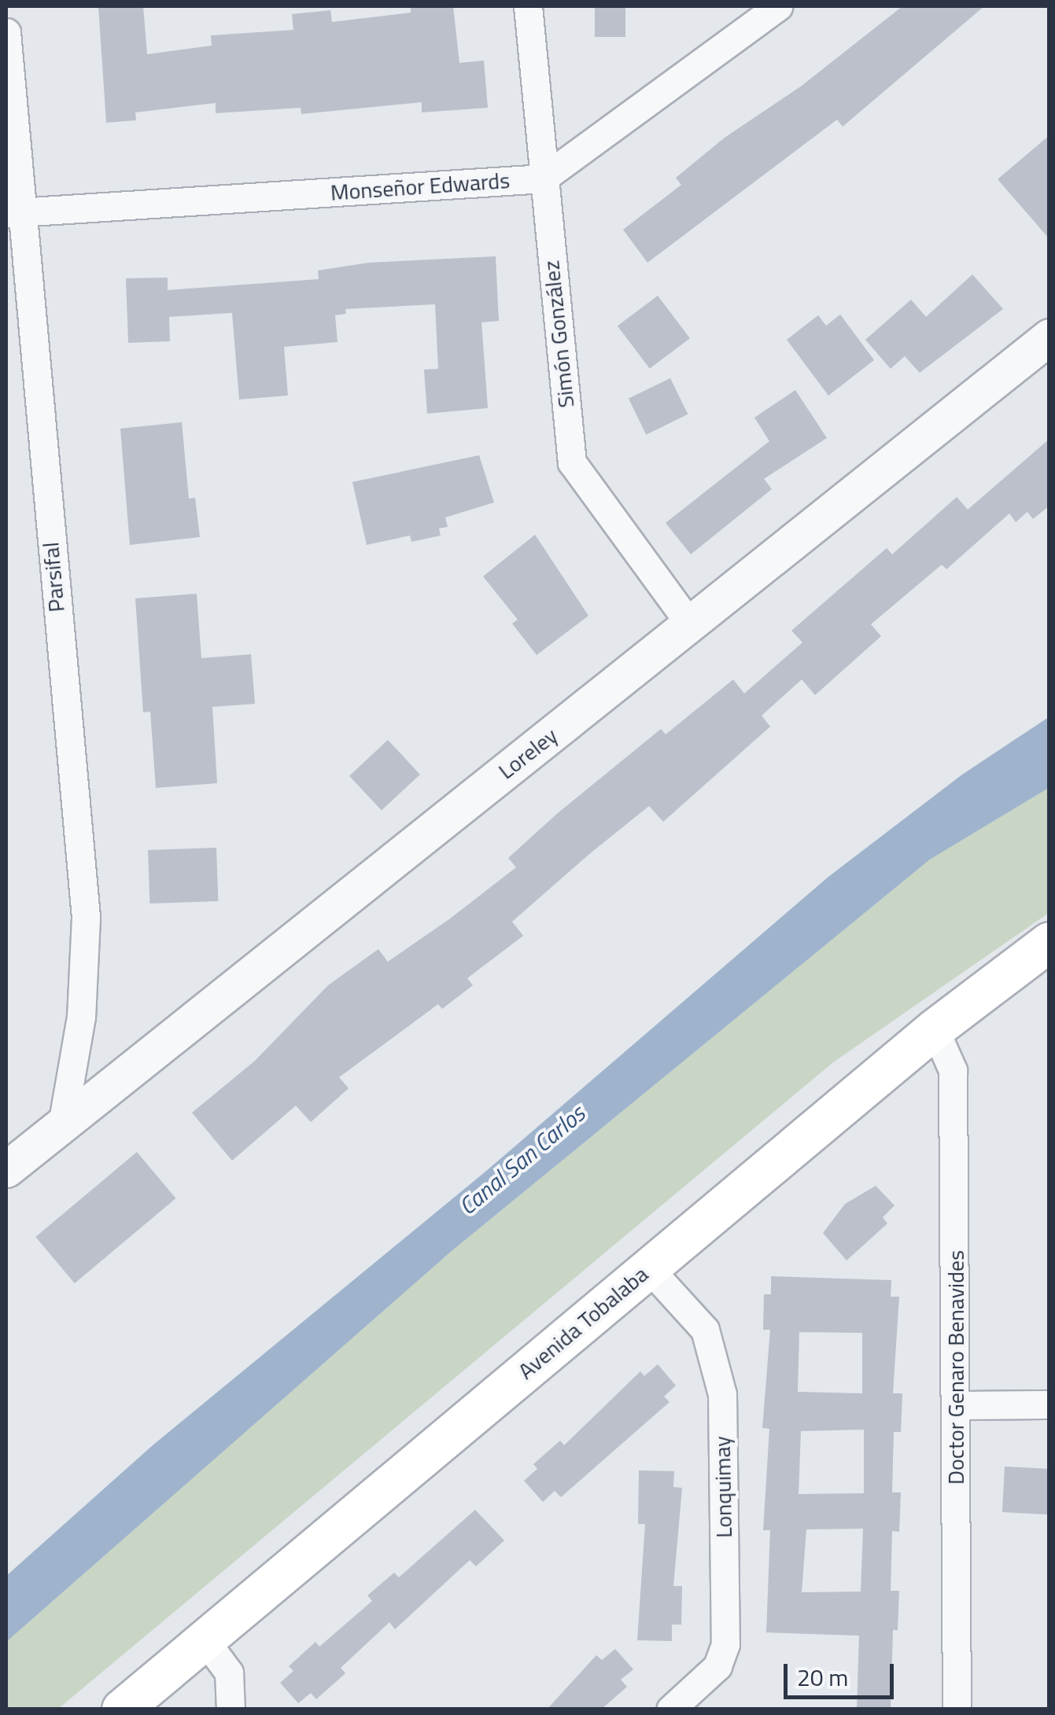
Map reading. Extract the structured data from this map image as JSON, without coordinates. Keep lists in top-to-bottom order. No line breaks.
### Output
{"streets":{"main road":["Avenida Tobalaba"],"street":["Monseñor Edwards","Simón González","Parsifal","Loreley","Doctor Genaro Benavides","Lonquimay"]},"crossings":[["Monseñor Edwards","Simón González"],["Monseñor Edwards","Parsifal"],["Simón González","Loreley"],["Parsifal","Loreley"],["Avenida Tobalaba","Doctor Genaro Benavides"],["Avenida Tobalaba","Lonquimay"]],"water":["Canal San Carlos"],"scale_bar":"20 m"}
